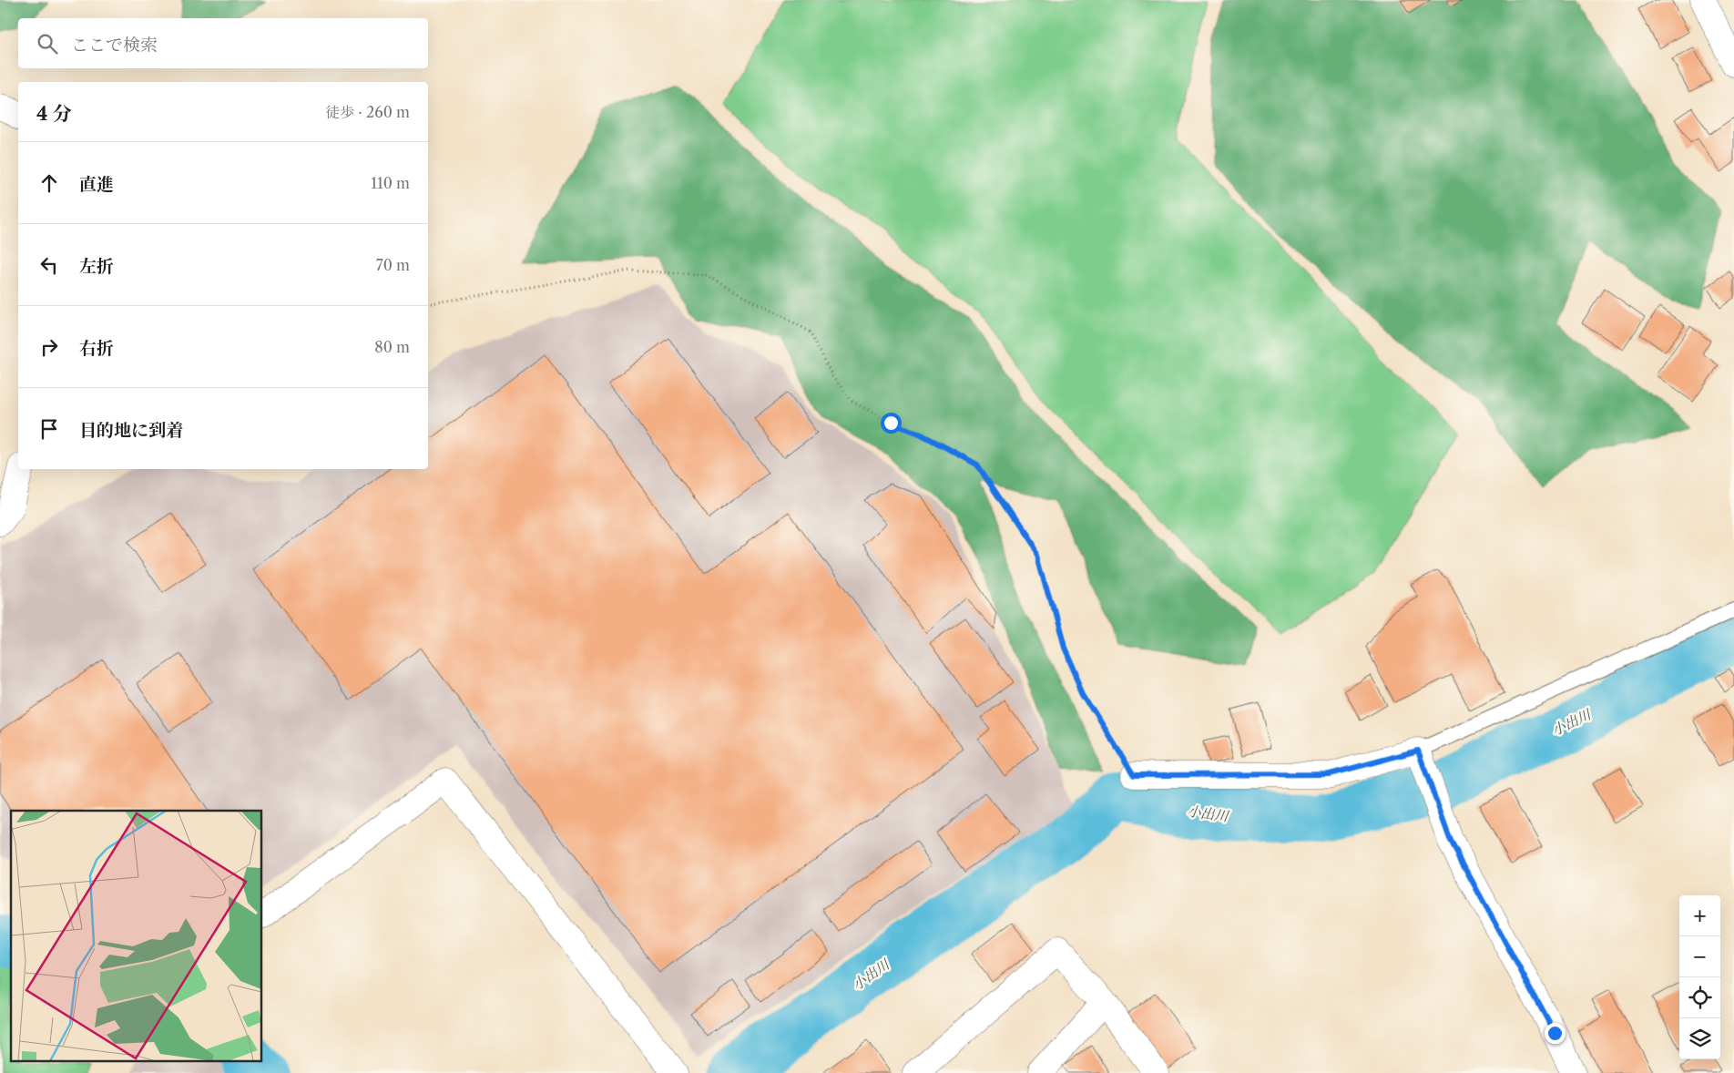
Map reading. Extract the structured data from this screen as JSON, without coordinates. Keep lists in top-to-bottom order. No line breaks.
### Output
{"water":["小出川"],"page":{"search":"ここで検索","heading":["4 分","徒歩 · 260 m"],"list":[["直進","110 m"],["左折","70 m"],["右折","80 m"],"目的地に到着"],"map_buttons":["+","−"]}}
